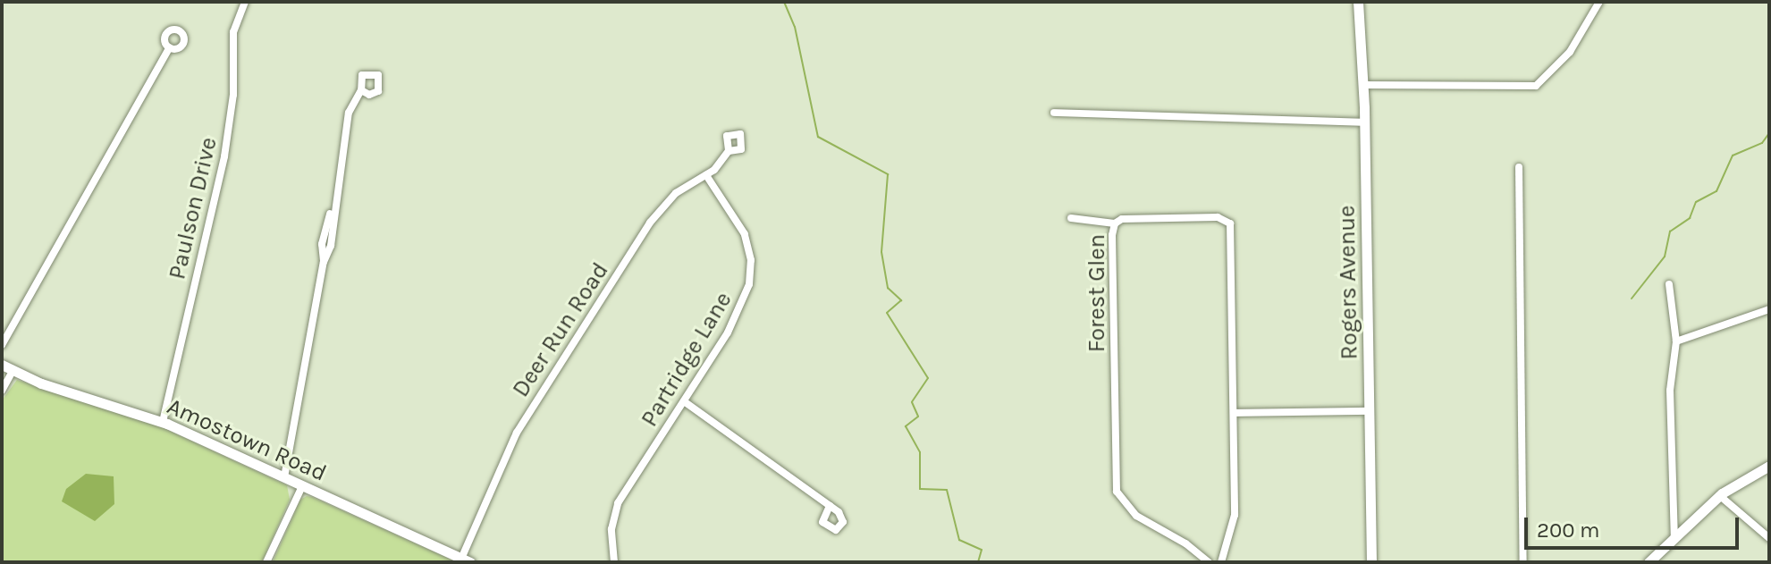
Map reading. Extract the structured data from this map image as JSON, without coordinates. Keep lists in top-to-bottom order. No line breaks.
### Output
{"streets":{"main road":["Rogers Avenue","Amostown Road"],"street":["Paulson Drive","Forest Glen","Deer Run Road","Partridge Lane"]},"crossings":[["Paulson Drive","Amostown Road"],["Deer Run Road","Partridge Lane"],["Deer Run Road","Amostown Road"]],"scale_bar":"200 m"}
